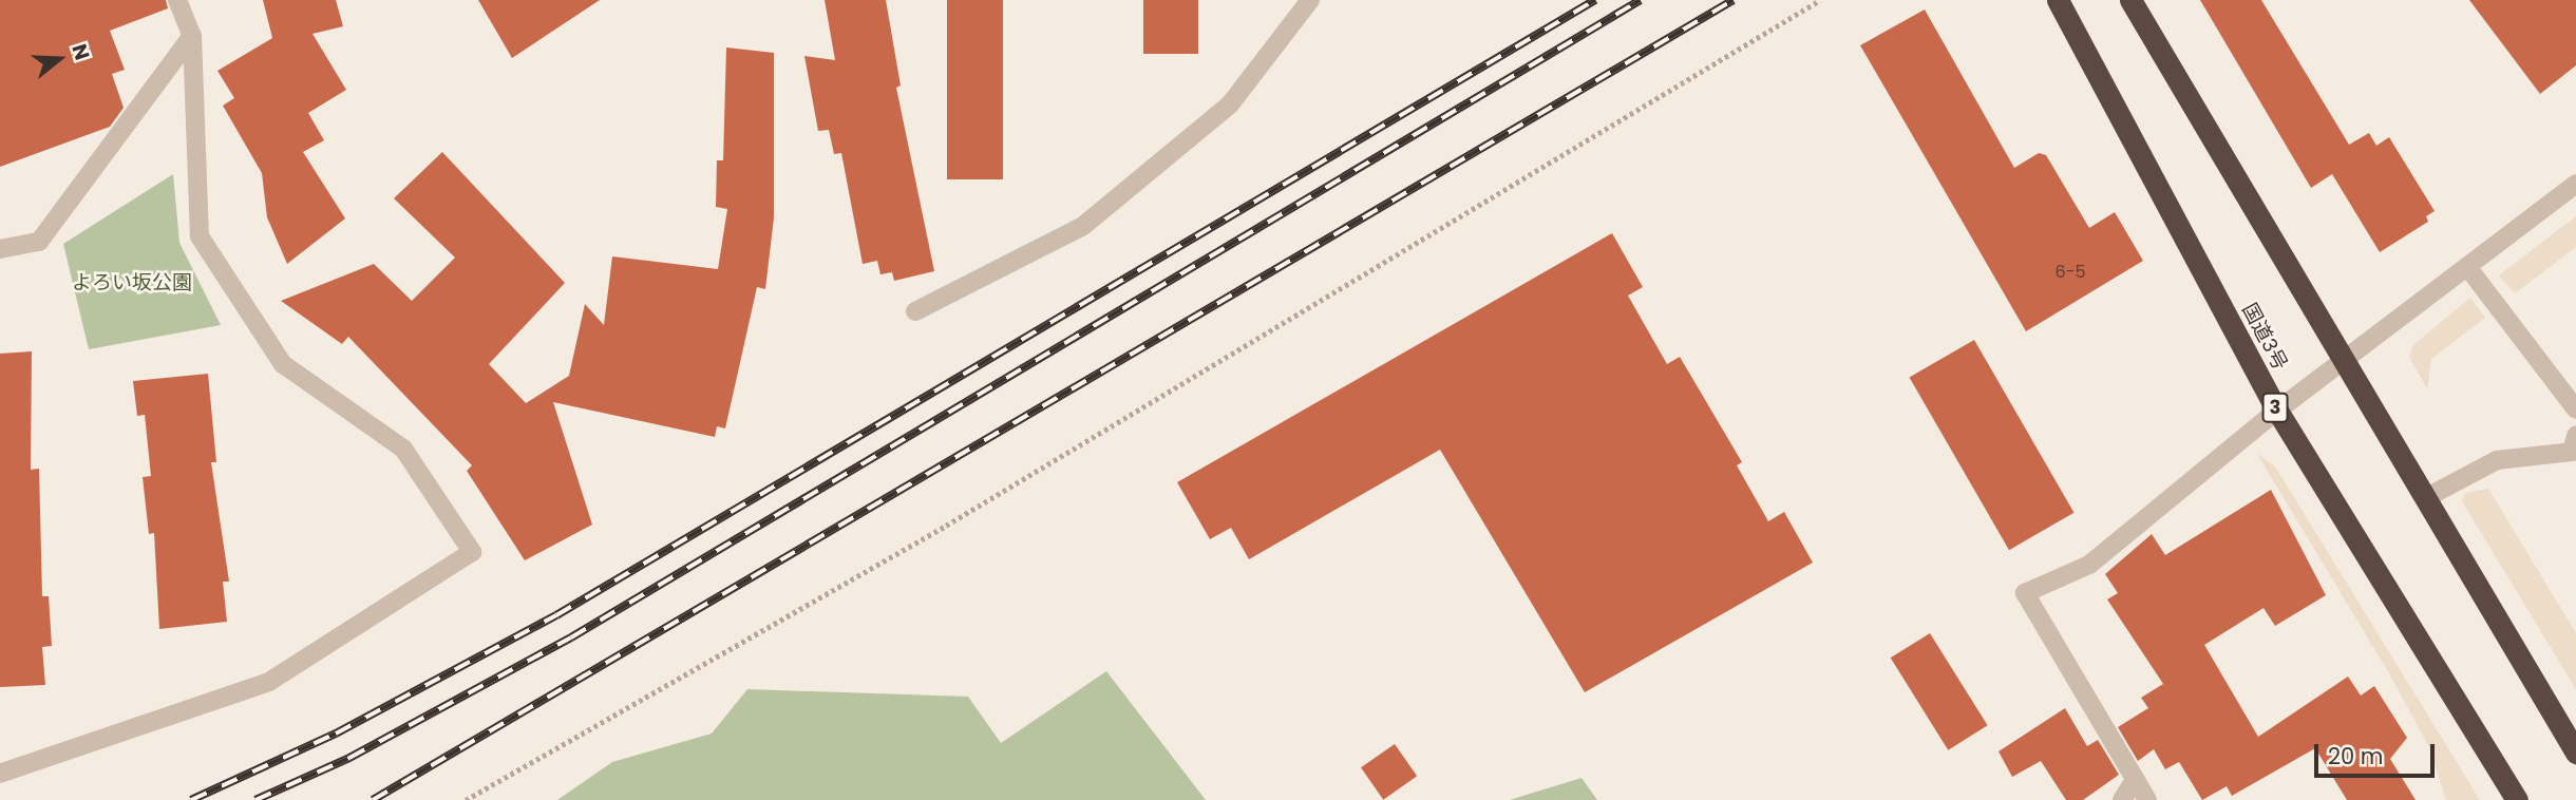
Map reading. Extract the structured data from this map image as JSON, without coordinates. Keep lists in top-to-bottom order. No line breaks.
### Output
{"streets":{"highway":["国道3号","3"]},"parks":["よろい坂公園"],"house_numbers":["6-5"],"scale_bar":"20 m","north":"right"}
